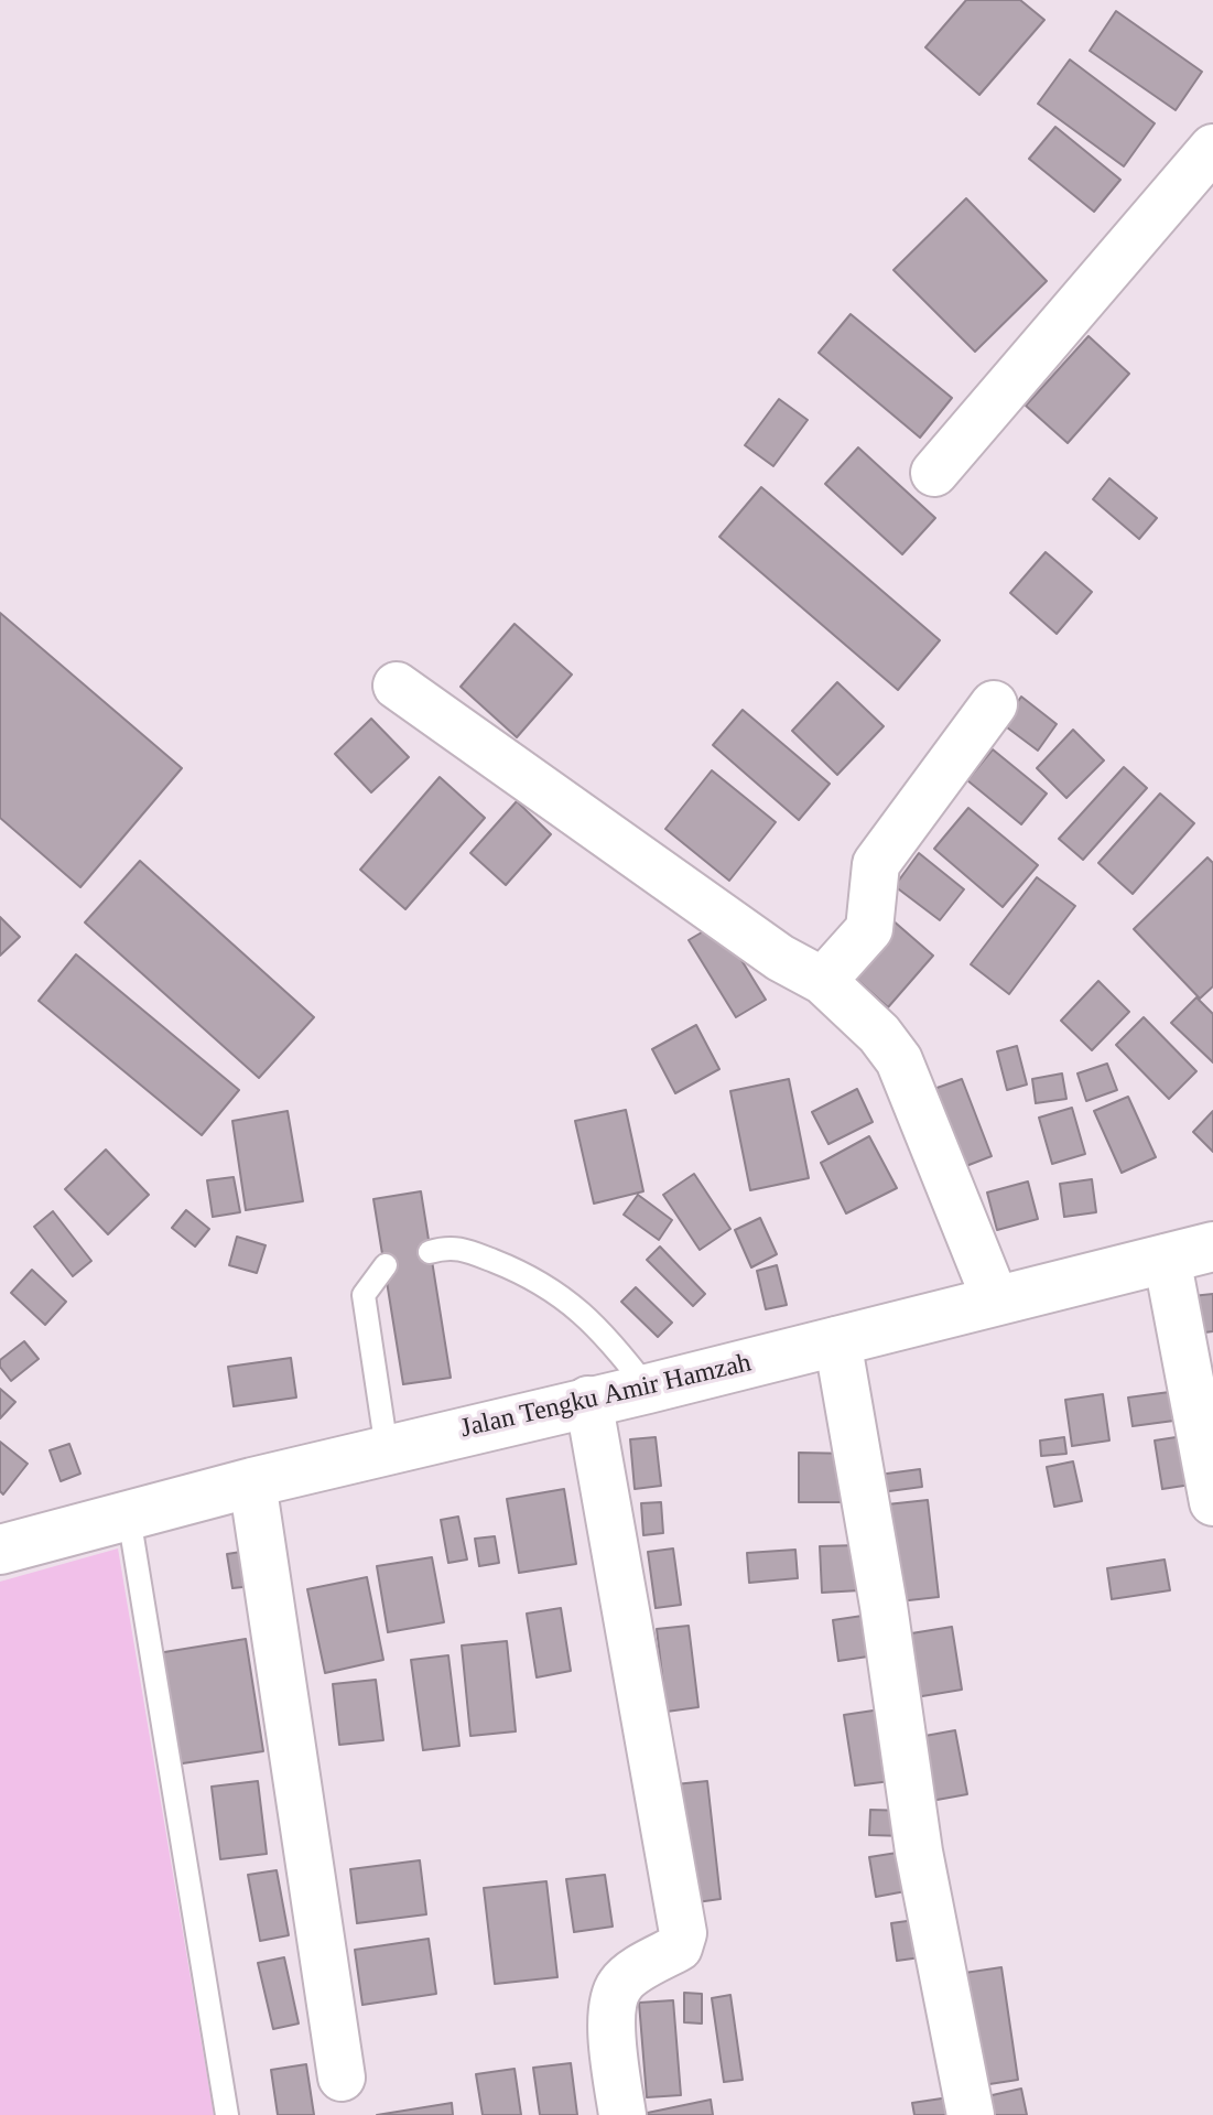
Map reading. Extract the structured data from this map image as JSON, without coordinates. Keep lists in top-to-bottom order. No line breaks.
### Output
{"streets":{"highway":["Jalan Tengku Amir Hamzah"]}}
